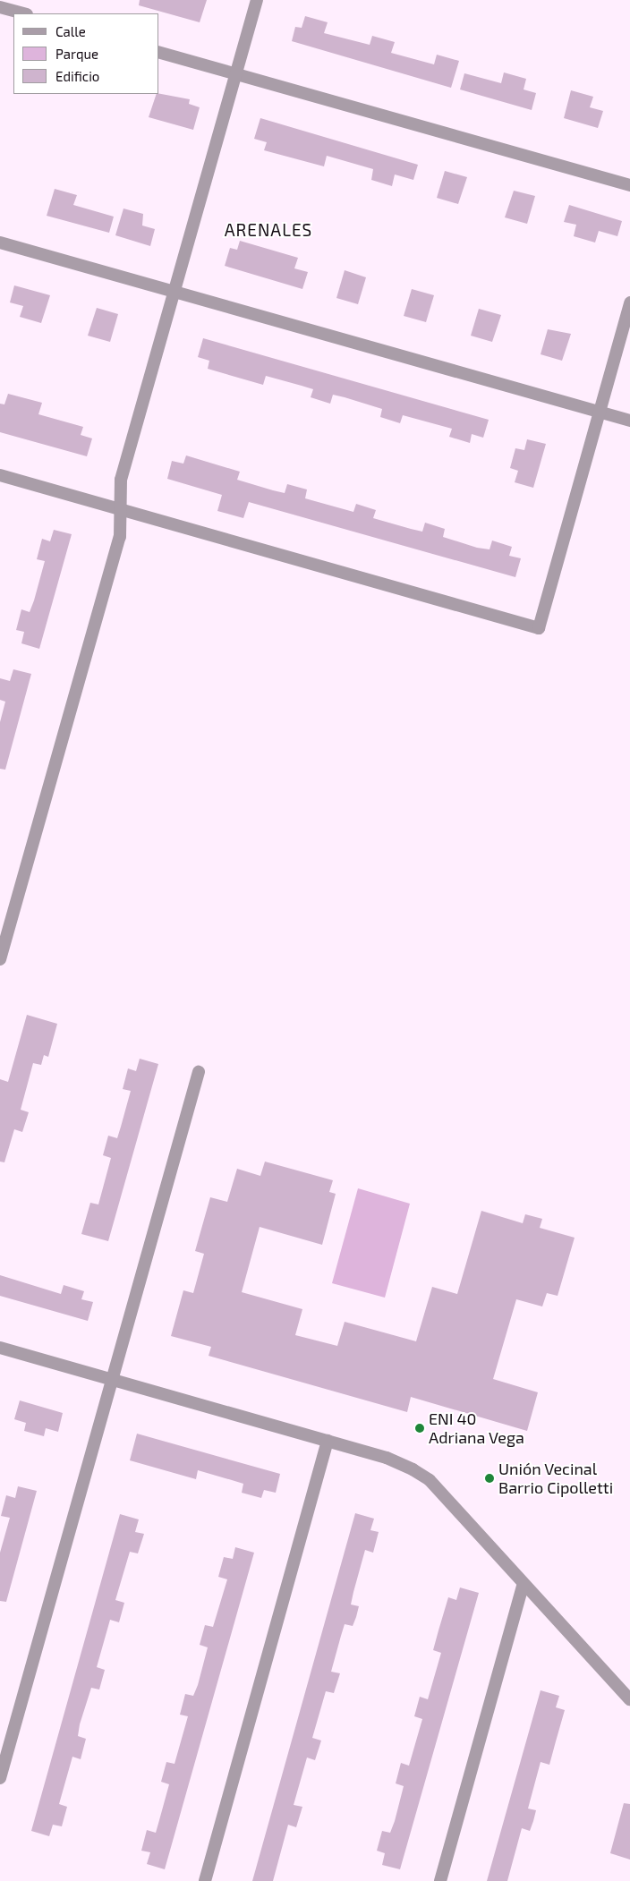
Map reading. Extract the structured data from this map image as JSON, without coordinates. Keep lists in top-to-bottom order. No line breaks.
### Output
{"districts":["ARENALES"],"places":["ENI 40 Adriana Vega","Unión Vecinal Barrio Cipolletti"],"legend":["Calle","Parque","Edificio"]}
